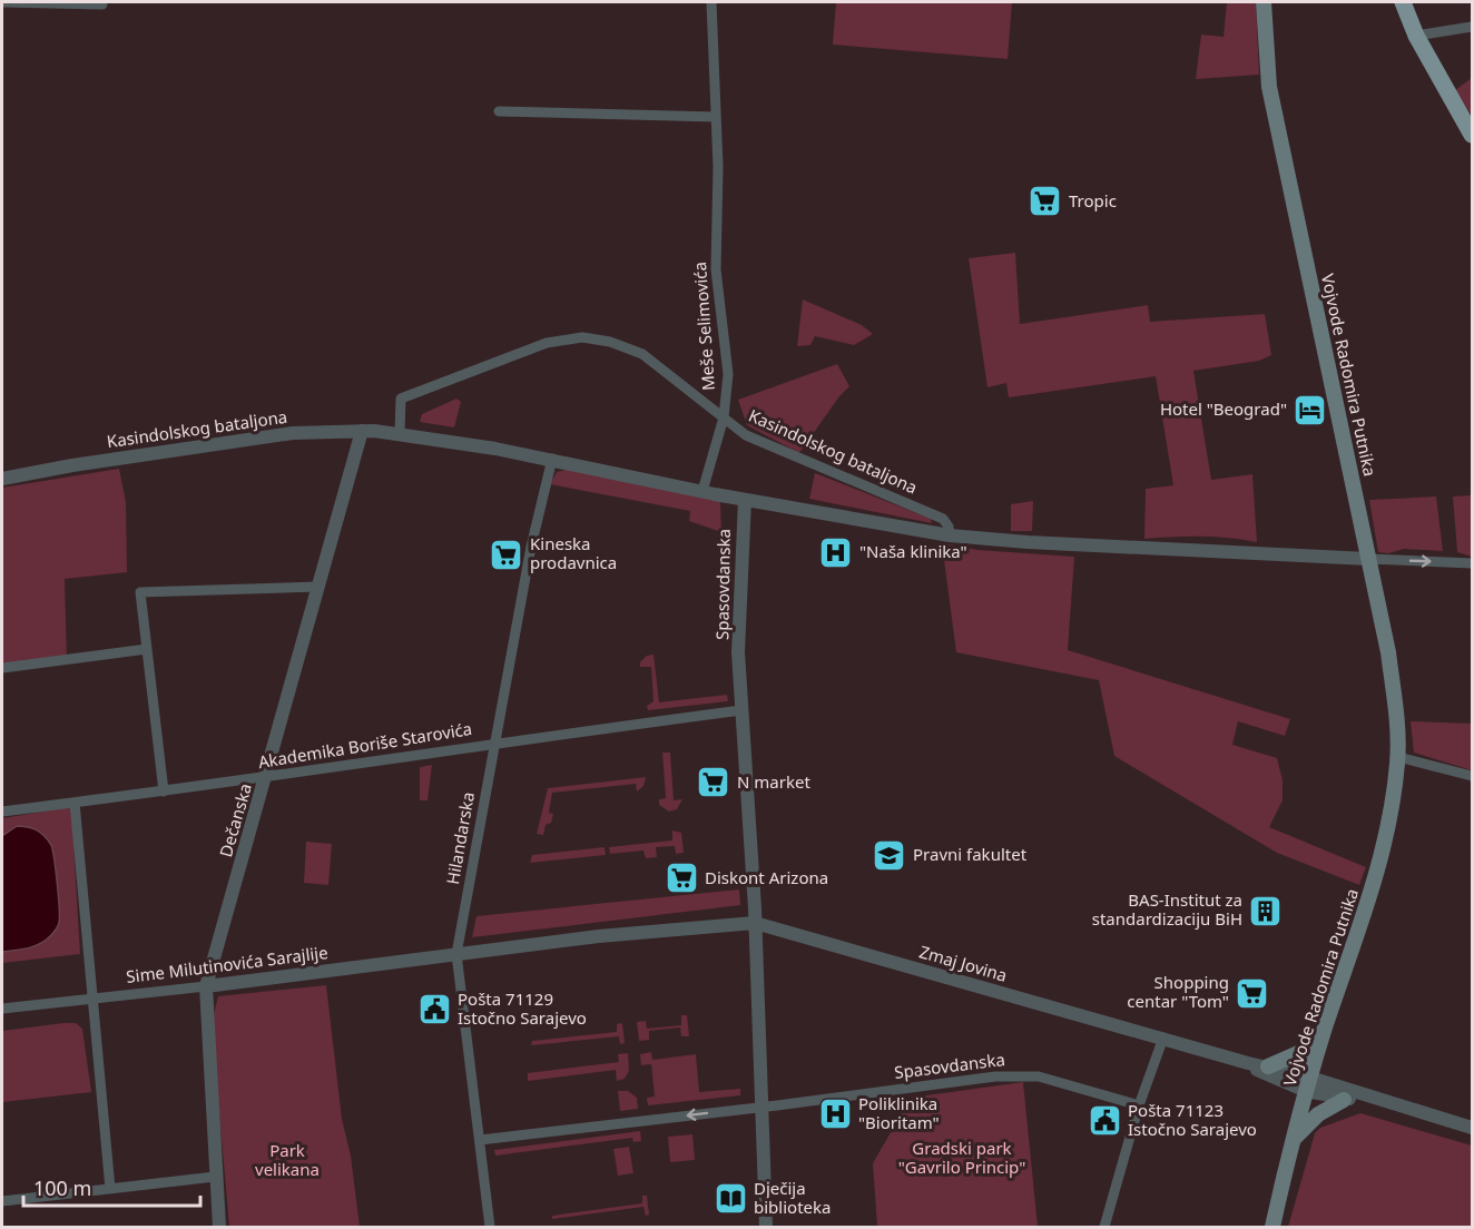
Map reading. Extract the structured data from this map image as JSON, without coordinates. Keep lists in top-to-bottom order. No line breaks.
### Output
{"streets":{"main road":["Vojvode Radomira Putnika"],"street":["Meše Selimovića","Kasindolskog bataljona","Spasovdanska","Akademika Boriše Starovića","Dečanska","Hilandarska","Zmaj Jovina","Sime Milutinovića Sarajlije"]},"crossings":[["Meše Selimovića","Kasindolskog bataljona"],["Vojvode Radomira Putnika","Kasindolskog bataljona"],["Vojvode Radomira Putnika","Zmaj Jovina"],["Kasindolskog bataljona","Spasovdanska"],["Kasindolskog bataljona","Dečanska"],["Kasindolskog bataljona","Hilandarska"],["Spasovdanska","Hilandarska"],["Spasovdanska","Zmaj Jovina"],["Akademika Boriše Starovića","Dečanska"],["Akademika Boriše Starovića","Hilandarska"],["Dečanska","Sime Milutinovića Sarajlije"],["Hilandarska","Sime Milutinovića Sarajlije"]],"parks":["Gradski park \"Gavrilo Princip\"","Park velikana"],"places":{"supermarket":["Tropic","Kineska prodavnica","N market","Diskont Arizona","Shopping centar \"Tom\""],"hotel":["Hotel \"Beograd\""],"hospital":["\"Naša klinika\"","Poliklinika \"Bioritam\""],"school or university":["Pravni fakultet"],"building":["BAS-Institut za standardizaciju BiH"],"public building":["Pošta 71129 Istočno Sarajevo","Pošta 71123 Istočno Sarajevo"],"library":["Dječija biblioteka"]},"scale_bar":"100 m"}
